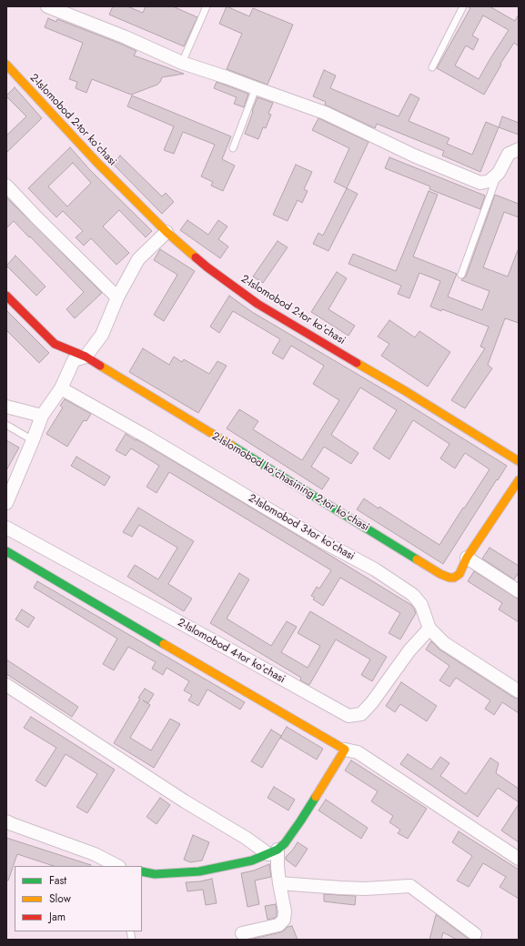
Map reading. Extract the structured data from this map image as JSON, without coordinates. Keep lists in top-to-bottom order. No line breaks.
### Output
{"streets":{"street":["2-Islomobod 2-tor koʻchasi","2-Islomobod koʻchasining 2-tor koʻchasi","2-Islomobod 3-tor koʻchasi","2-Islomobod 4-tor koʻchasi"]},"crossings":[["2-Islomobod 3-tor koʻchasi","2-Islomobod 4-tor koʻchasi"]],"legend":["Fast","Slow","Jam"]}
